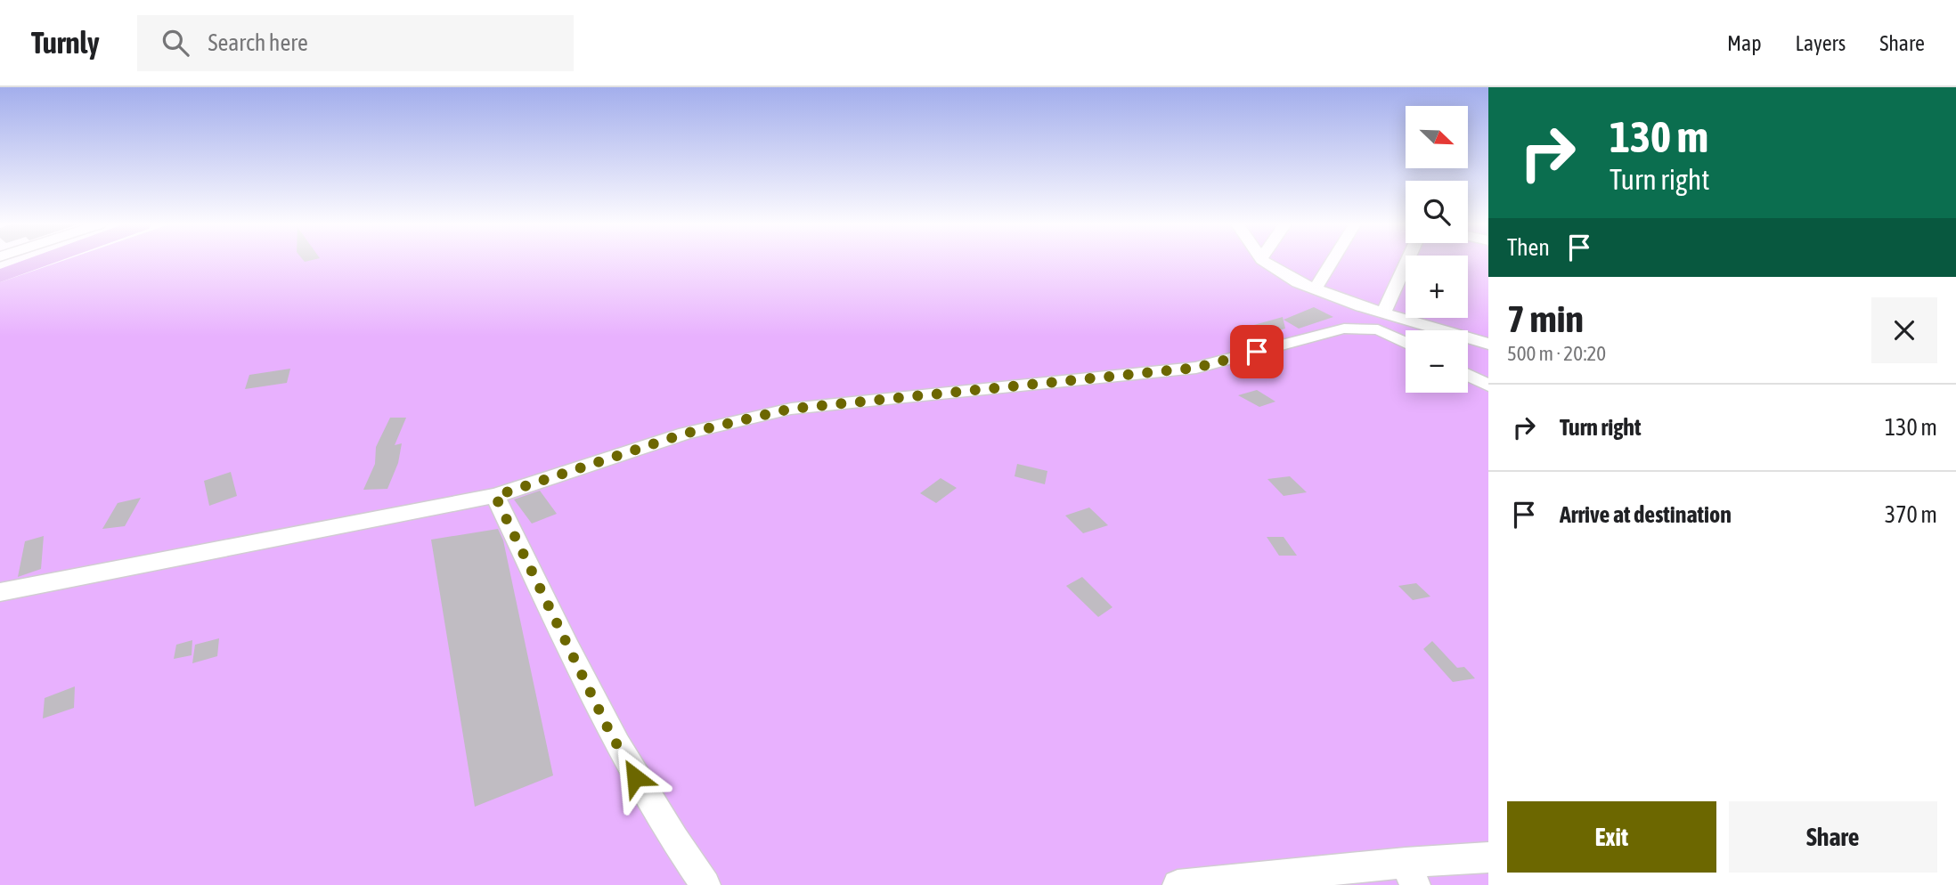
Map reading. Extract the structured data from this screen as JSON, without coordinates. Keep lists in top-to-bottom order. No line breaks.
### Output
{"north":"bottom right","page":{"header":"Turnly","search":"Search here","nav":["Map","Layers","Share"],"turn":["130 m","Turn right"],"map_buttons":["+","−"],"then":"Then","heading":["7 min","500 m · 20:20"],"list":[{"name":"Turn right","value":"130 m"},{"name":"Arrive at destination","value":"370 m"}],"buttons":["Exit","Share"]}}
